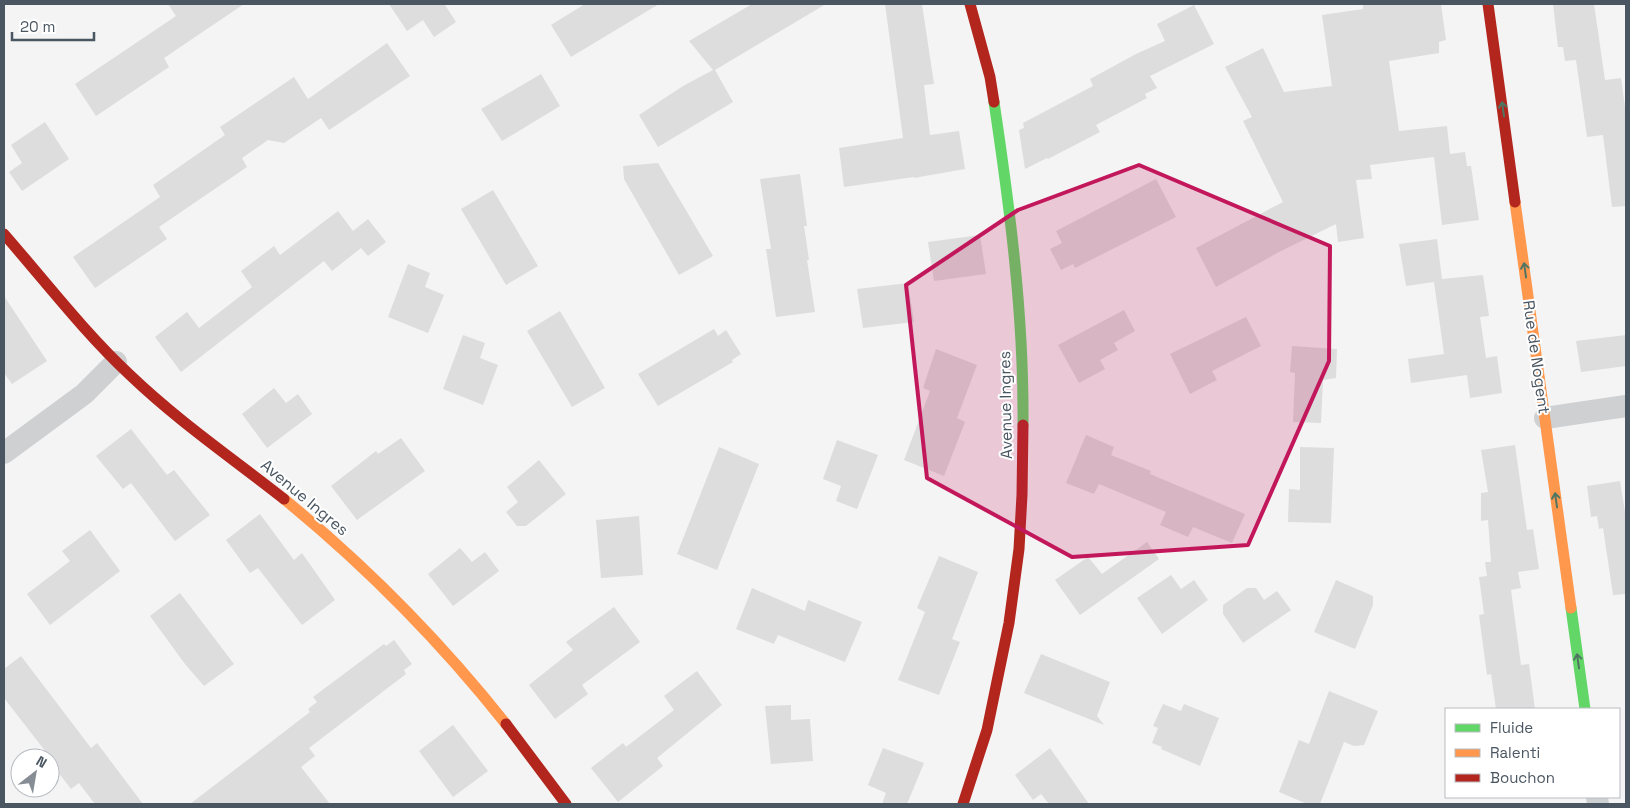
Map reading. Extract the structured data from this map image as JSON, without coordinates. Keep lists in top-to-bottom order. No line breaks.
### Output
{"streets":{"street":["Rue de Nogent","Avenue Ingres"]},"one_way":["Rue de Nogent"],"legend":["Fluide","Ralenti","Bouchon"],"scale_bar":"20 m","north":"top right"}
